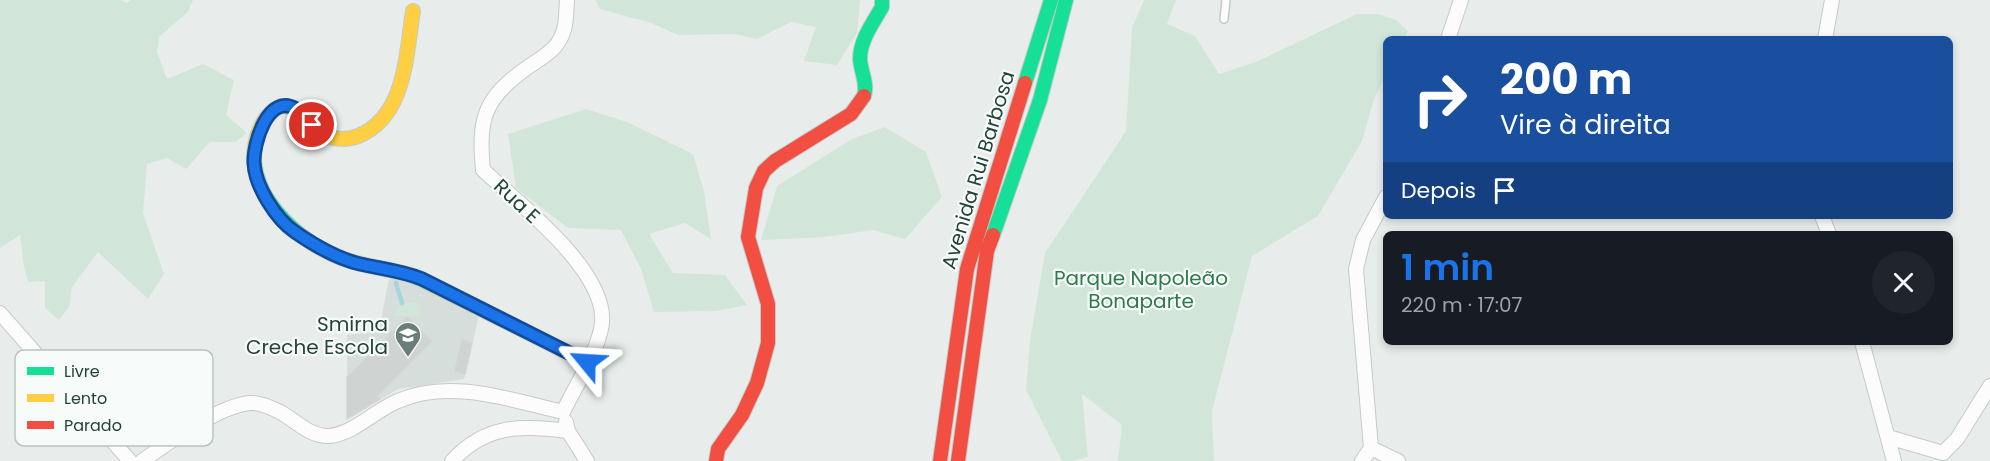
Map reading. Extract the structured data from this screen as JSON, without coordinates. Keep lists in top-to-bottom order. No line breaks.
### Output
{"streets":{"street":["Avenida Rui Barbosa","Rua E"]},"parks":["Parque Napoleão Bonaparte"],"places":{"school or university":["Smirna Creche Escola"]},"legend":["Livre","Lento","Parado"],"page":{"turn":["200 m","Vire à direita"],"then":"Depois","heading":["1 min","220 m · 17:07"]}}
